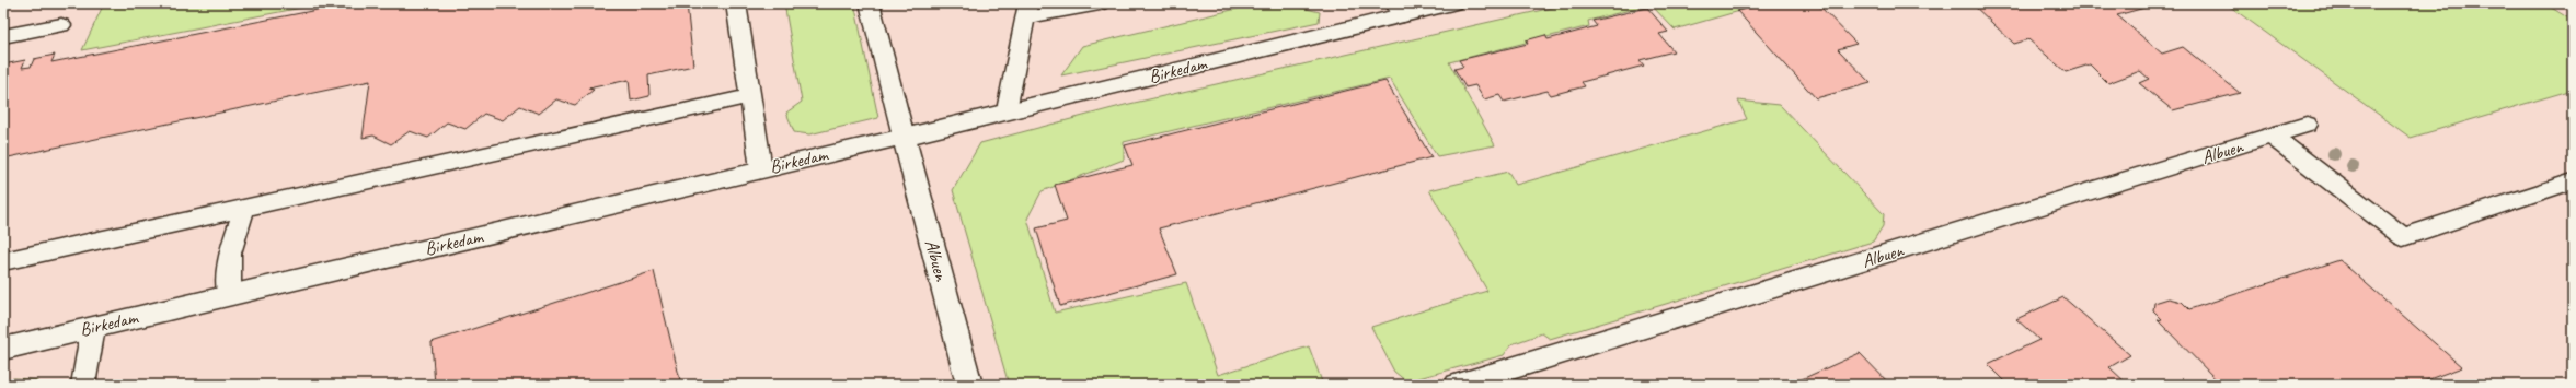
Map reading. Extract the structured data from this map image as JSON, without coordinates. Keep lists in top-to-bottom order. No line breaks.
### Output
{"streets":{"street":["Birkedam","Albuen"]},"crossings":[["Birkedam","Albuen"]]}
